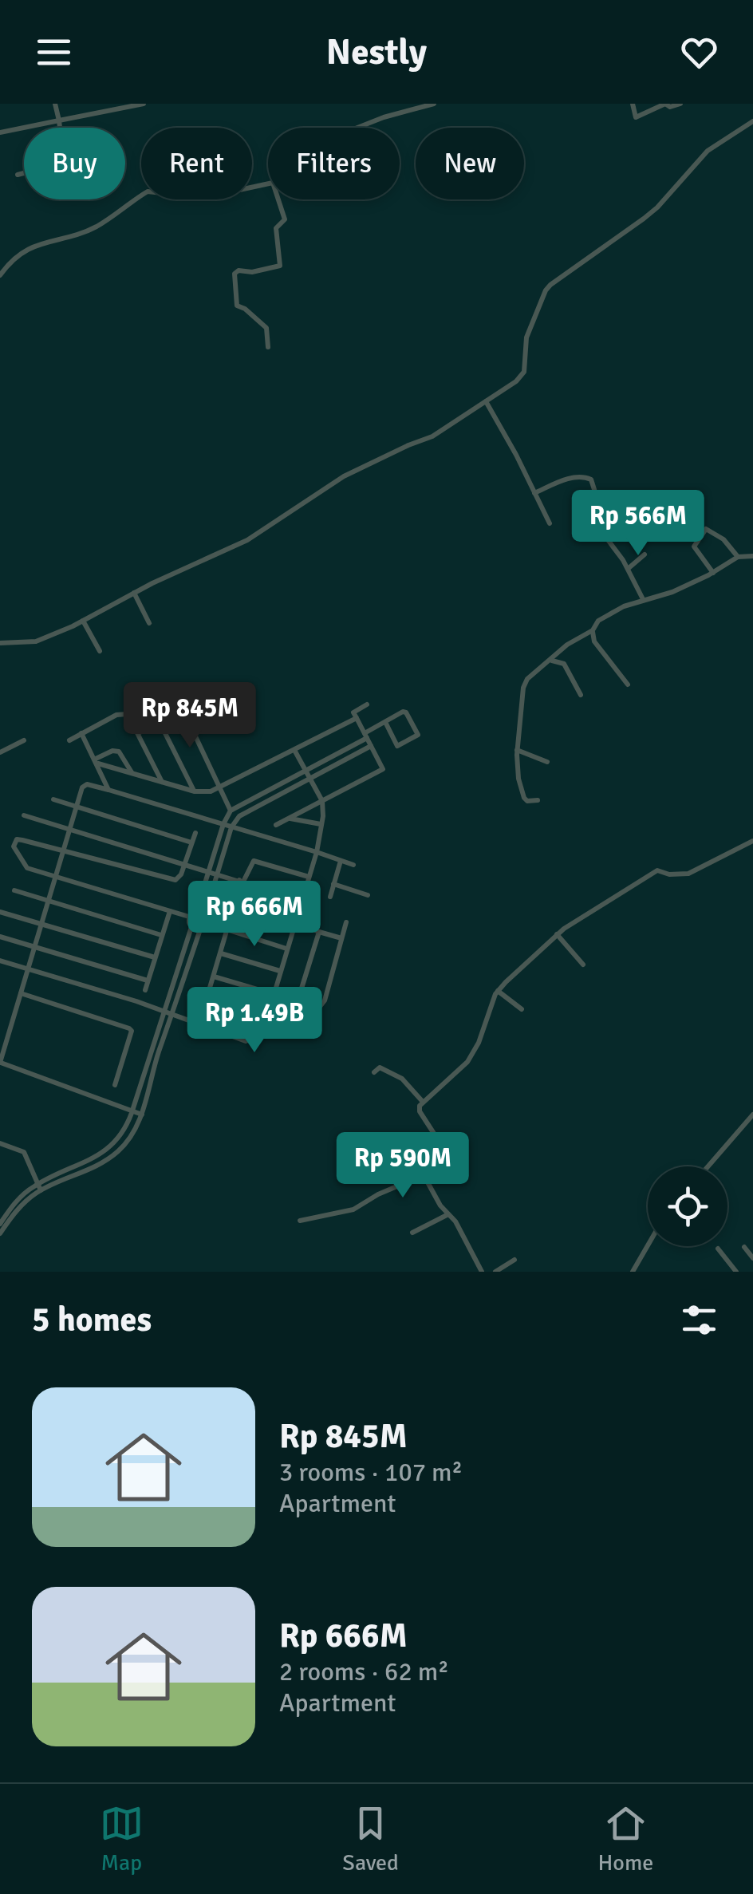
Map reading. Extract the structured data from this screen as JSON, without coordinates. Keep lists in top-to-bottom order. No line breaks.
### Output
{"page":{"header":"Nestly","chip":["Buy","Rent","Filters","New"],"price":["Rp 566M","Rp 845M","Rp 666M","Rp 1.49B","Rp 590M"],"heading":"5 homes","list":[{"name":"Rp 845M","note":"3 rooms · 107 m² · Apartment"},{"name":"Rp 666M","note":"2 rooms · 62 m² · Apartment"}],"tabs":["Map","Saved","Home"]}}
